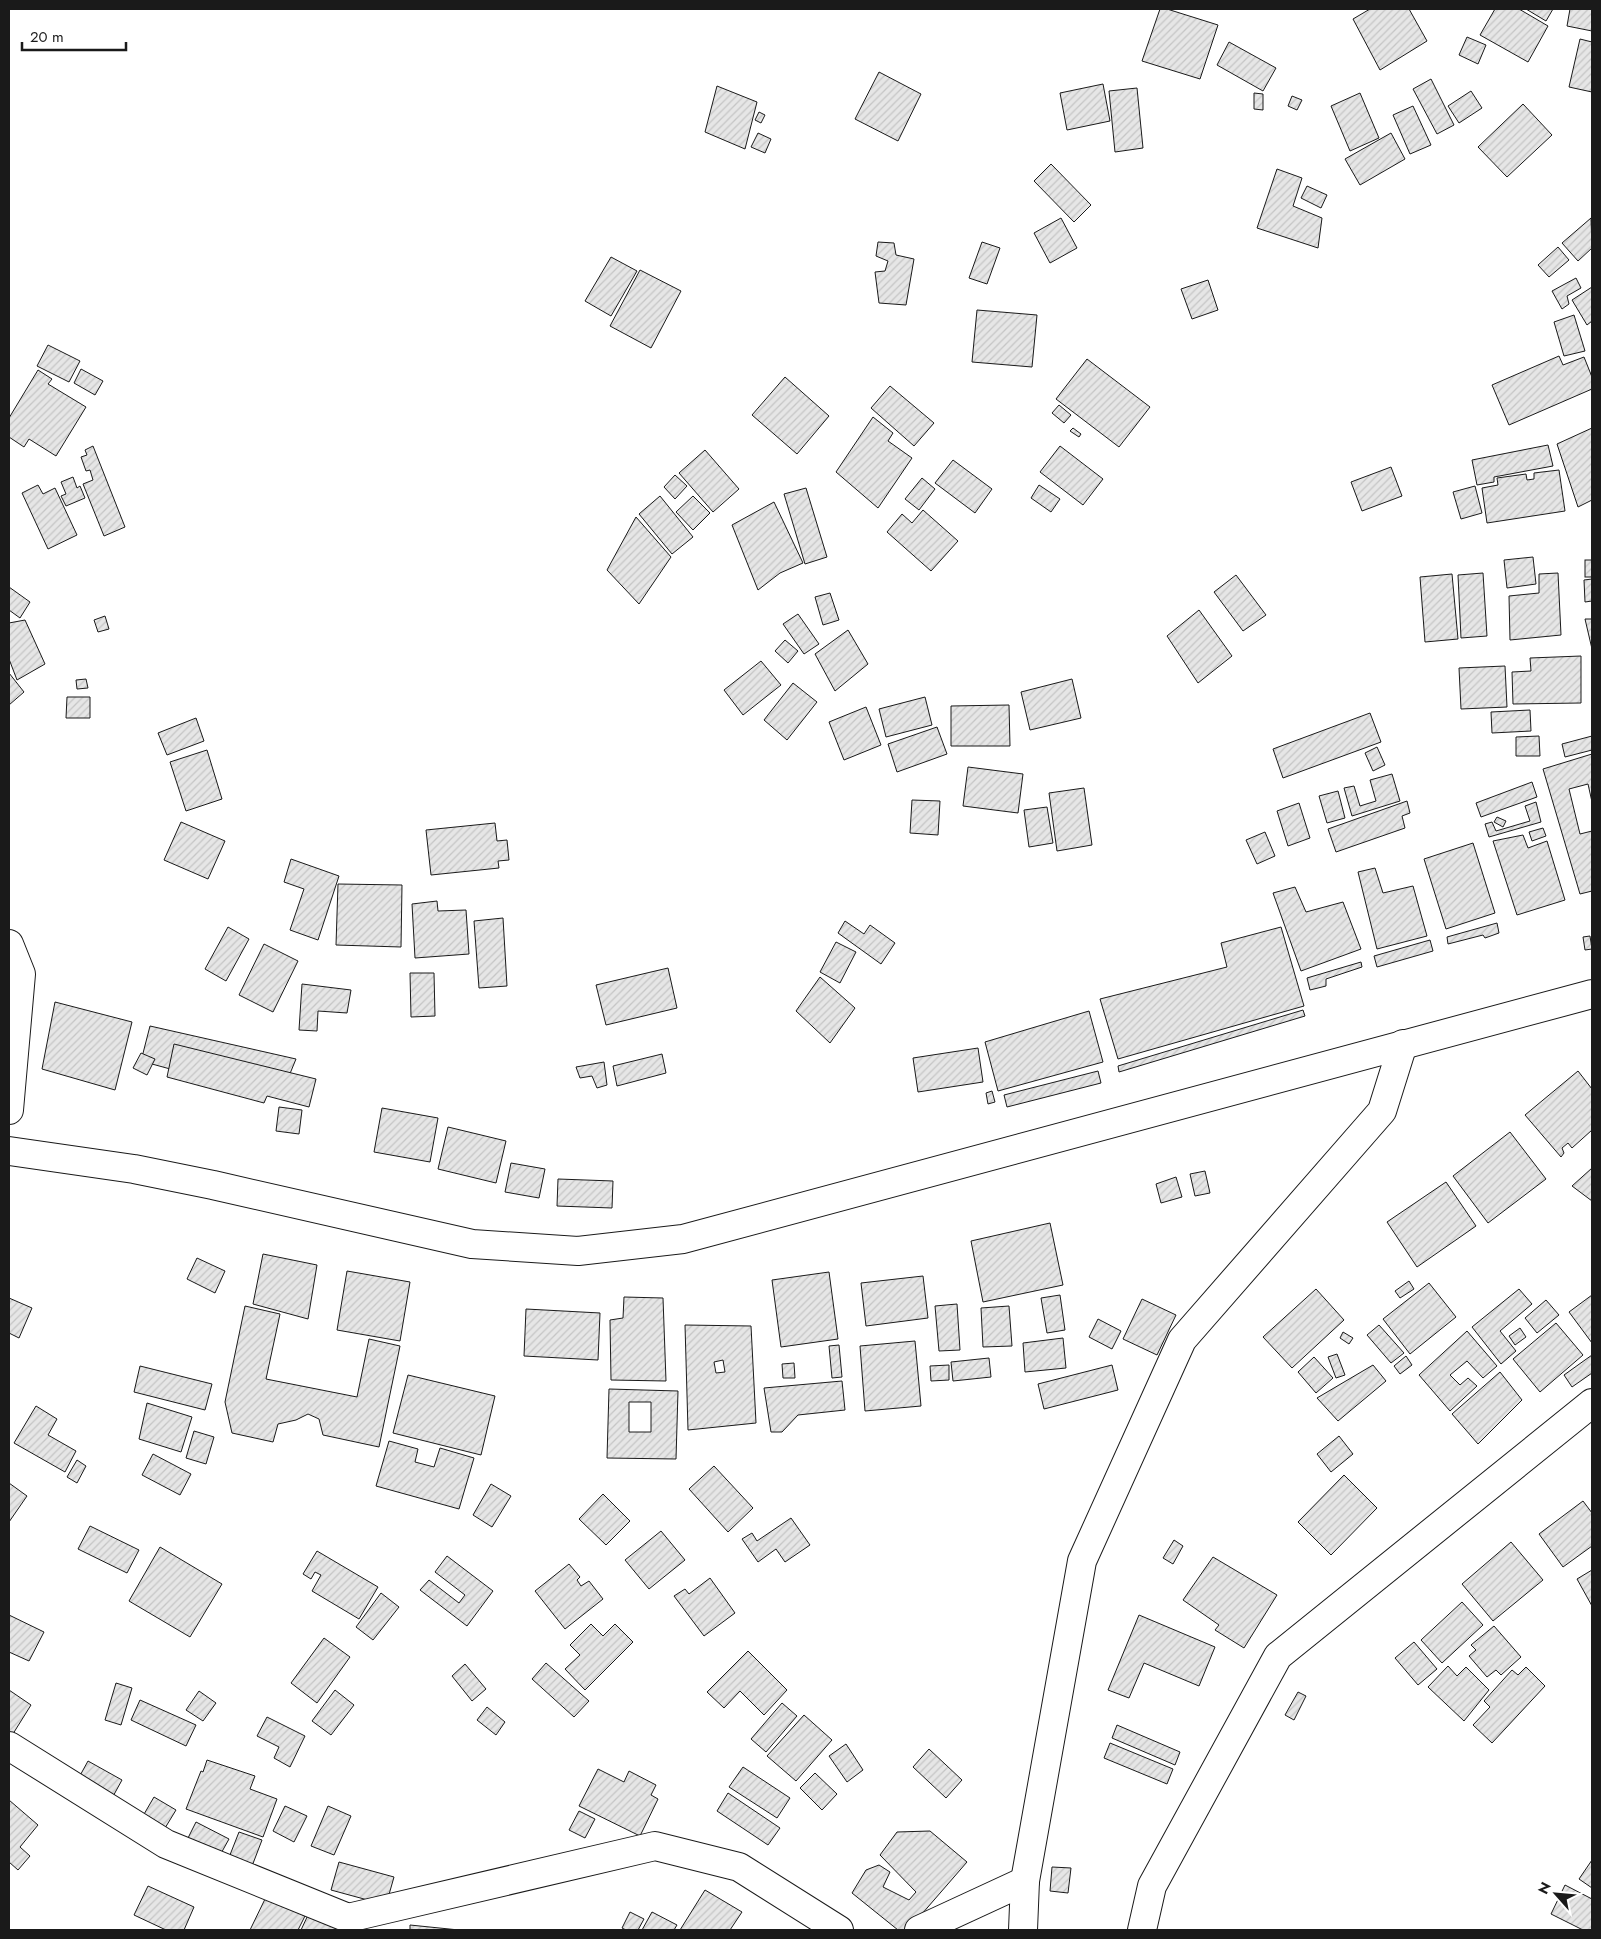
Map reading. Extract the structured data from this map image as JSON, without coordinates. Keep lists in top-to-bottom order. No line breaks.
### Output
{"scale_bar":"20 m","north":"top left"}
